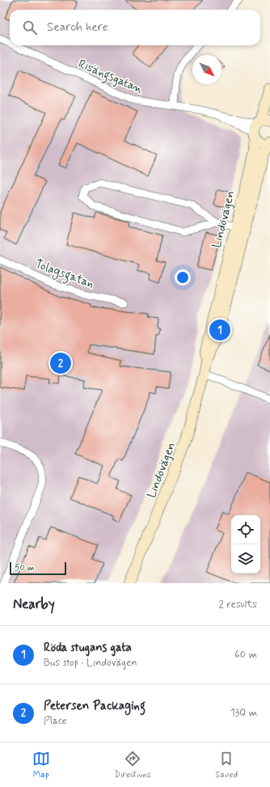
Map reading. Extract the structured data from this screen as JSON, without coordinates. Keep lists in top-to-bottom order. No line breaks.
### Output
{"streets":{"main road":["Lindövägen"],"street":["Risängsgatan","Tolagsgatan"]},"crossings":[["Risängsgatan","Lindövägen"]],"scale_bar":"50 m","north":"bottom right","page":{"search":"Search here","pins":["1","2"],"scale":"50 m","heading":["Nearby","2 results"],"list":[{"mark":"1","name":"Röda stugans gata","note":"Bus stop · Lindövägen","value":"60 m"},{"mark":"2","name":"Petersen Packaging","note":"Place","value":"130 m"}],"nav":["Map","Directions","Saved"]}}
